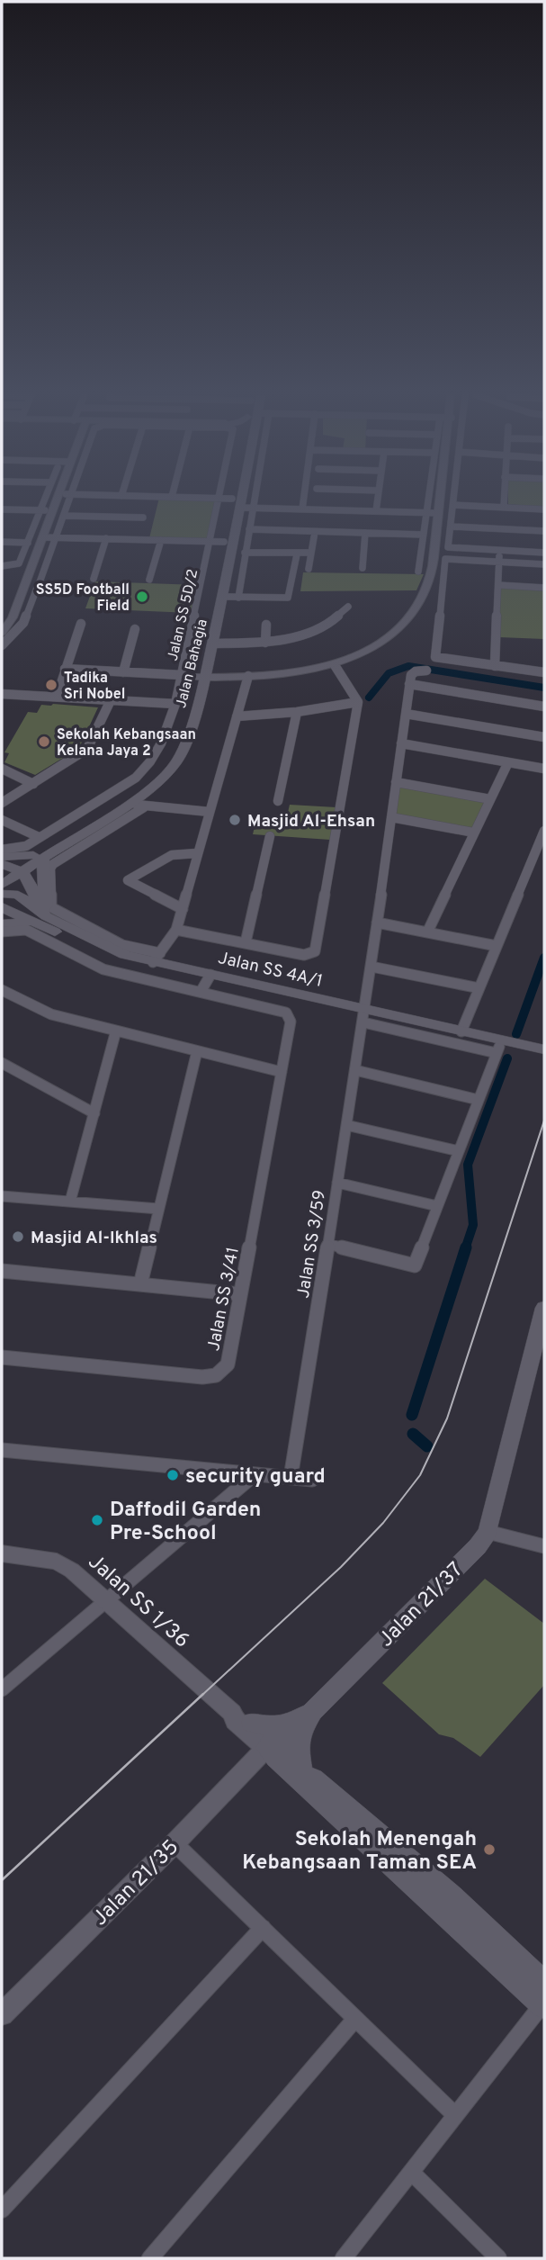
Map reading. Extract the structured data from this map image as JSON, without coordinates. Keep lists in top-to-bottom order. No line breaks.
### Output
{"streets":{"main road":["Jalan Bahagia","Jalan SS 4A/1","Jalan 21/37"],"street":["Jalan SS 5D/2","Jalan SS 3/59","Jalan SS 3/41","Jalan SS 1/36","Jalan 21/35"]},"crossings":[["Jalan SS 5D/2","Jalan Bahagia"],["Jalan SS 4A/1","Jalan SS 3/59"],["Jalan SS 4A/1","Jalan SS 3/41"],["Jalan SS 1/36","Jalan 21/37"],["Jalan SS 1/36","Jalan 21/35"],["Jalan 21/37","Jalan 21/35"]],"places":["SS5D Football Field","Tadika Sri Nobel","Sekolah Kebangsaan Kelana Jaya 2","Masjid Al-Ehsan","Masjid Al-Ikhlas","security guard","Daffodil Garden Pre-School","Sekolah Menengah Kebangsaan Taman SEA"]}
